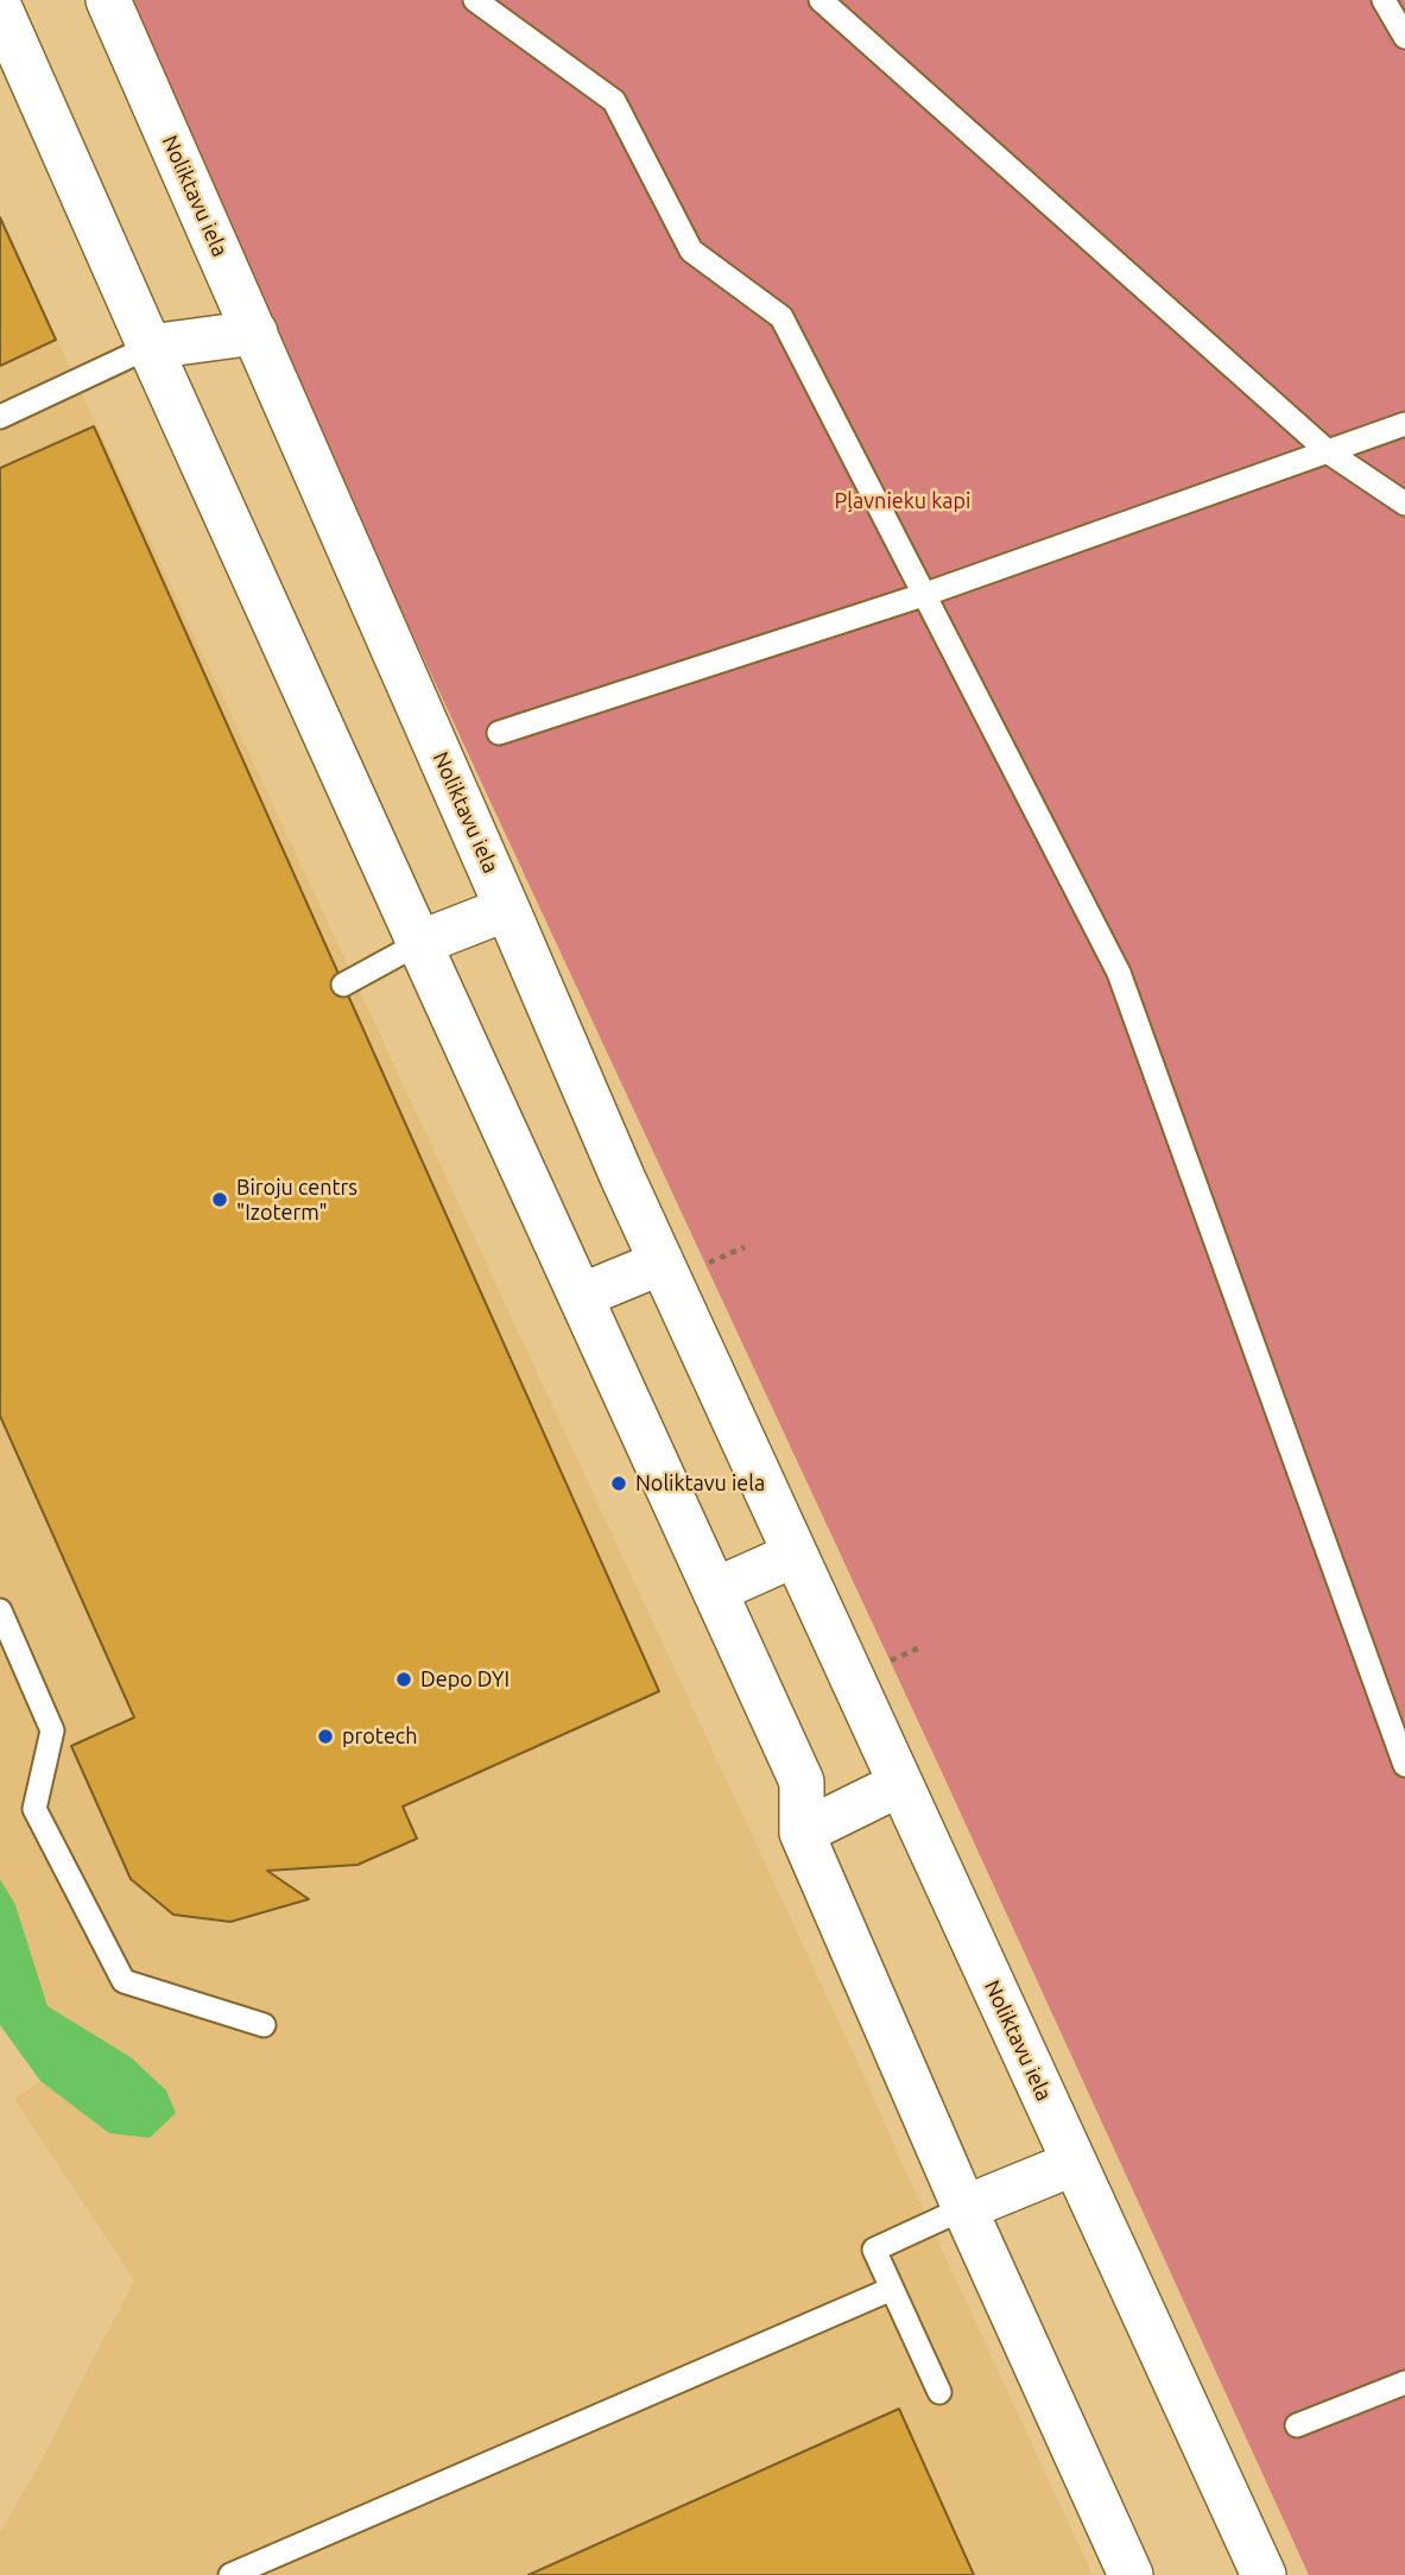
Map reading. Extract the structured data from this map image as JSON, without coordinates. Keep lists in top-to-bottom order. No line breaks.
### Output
{"streets":{"street":["Noliktavu iela"]},"parks":["Pļavnieku kapi"],"places":["Biroju centrs \"Izoterm\"","Noliktavu iela","Depo DYI","protech"]}
